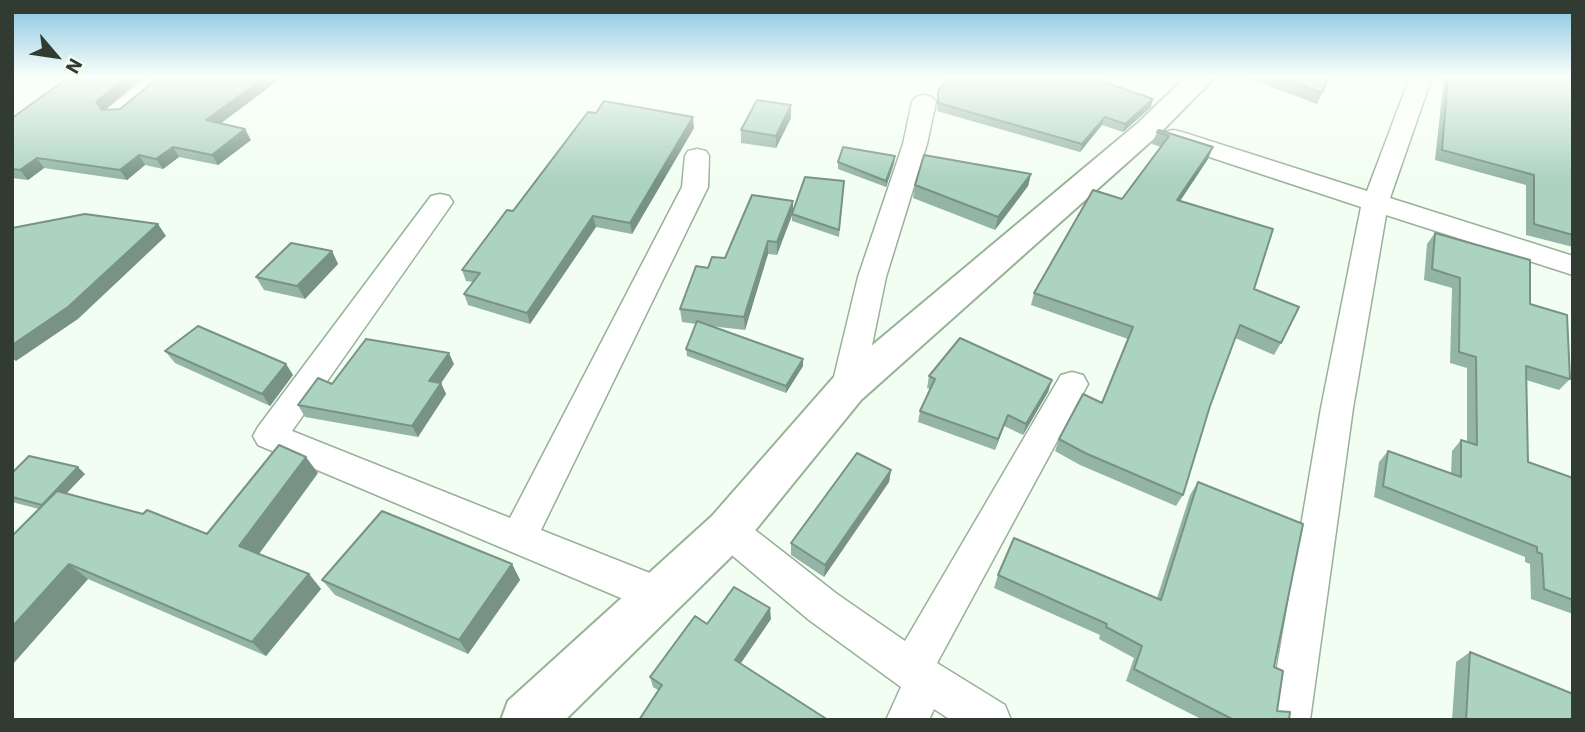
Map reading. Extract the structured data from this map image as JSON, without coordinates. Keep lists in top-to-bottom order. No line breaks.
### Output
{"north":"bottom right"}
